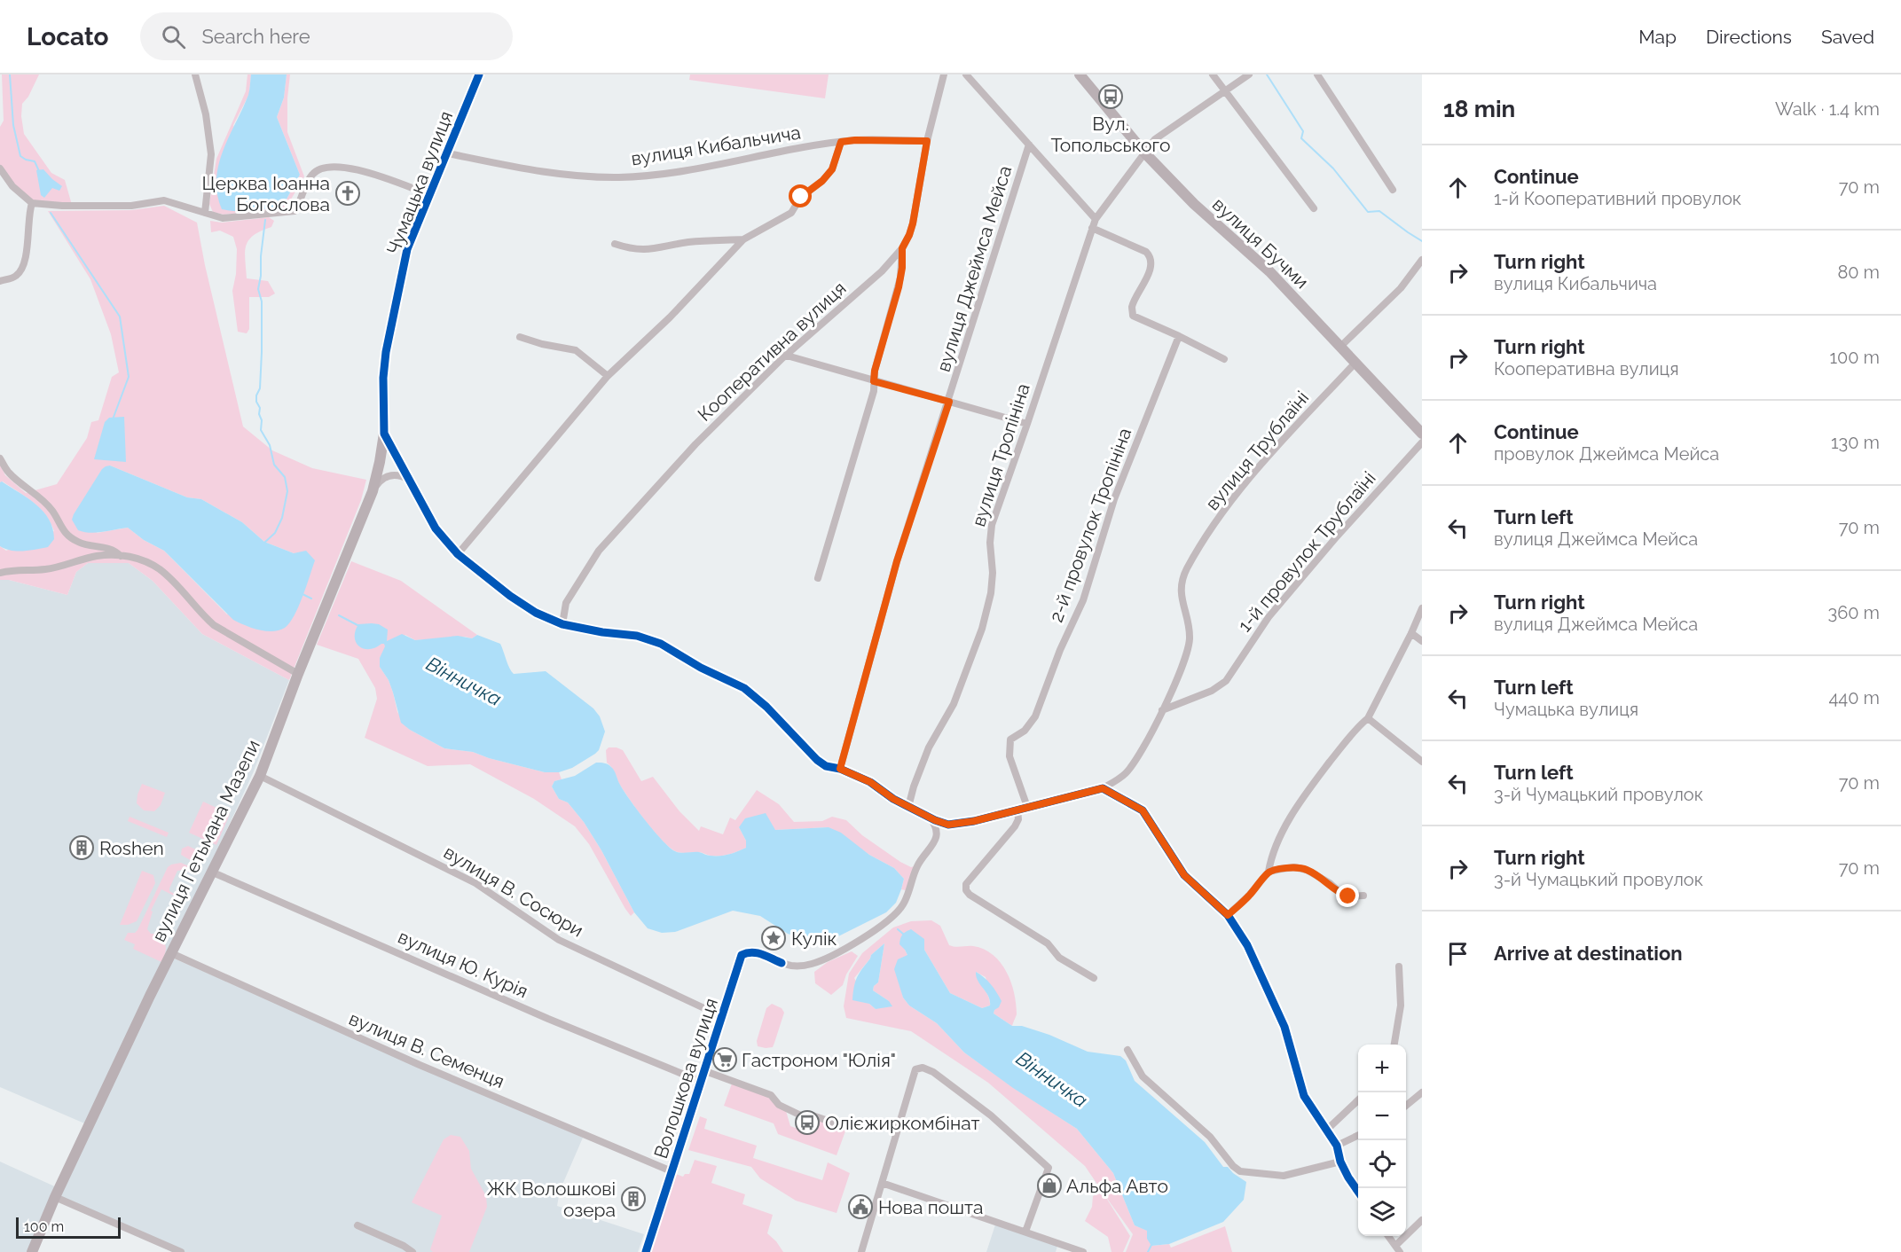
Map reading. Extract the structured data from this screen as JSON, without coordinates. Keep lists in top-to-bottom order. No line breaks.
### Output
{"streets":{"street":["вулиця Кибальчича","Чумацька вулиця","вулиця Бучми","вулиця Джеймса Мейса","Кооперативна вулиця","вулиця Трублаїні","вулиця Тропініна","2-й провулок Тропініна","1-й провулок Трублаїні","вулиця Гетьмана Мазепи","вулиця В. Сосюри","вулиця Ю. Курія","вулиця В. Семенця","Волошкова вулиця"]},"crossings":[["вулиця Кибальчича","Чумацька вулиця"],["вулиця Кибальчича","Кооперативна вулиця"],["Чумацька вулиця","вулиця Джеймса Мейса"],["Чумацька вулиця","Кооперативна вулиця"],["Чумацька вулиця","вулиця Трублаїні"],["Чумацька вулиця","вулиця Тропініна"],["Чумацька вулиця","2-й провулок Тропініна"],["Чумацька вулиця","вулиця Гетьмана Мазепи"],["Чумацька вулиця","Волошкова вулиця"],["вулиця Бучми","вулиця Трублаїні"],["вулиця Бучми","вулиця Тропініна"],["вулиця Джеймса Мейса","Кооперативна вулиця"],["вулиця Джеймса Мейса","вулиця Тропініна"],["вулиця Трублаїні","1-й провулок Трублаїні"],["вулиця Гетьмана Мазепи","вулиця В. Сосюри"],["вулиця Гетьмана Мазепи","вулиця Ю. Курія"],["вулиця Гетьмана Мазепи","вулиця В. Семенця"],["вулиця В. Сосюри","Волошкова вулиця"],["вулиця Ю. Курія","Волошкова вулиця"],["вулиця В. Семенця","Волошкова вулиця"]],"water":["Вінничка"],"places":{"bus stop":["Вул. Топольського","Олієжиркомбінат"],"church":["Церква Іоанна Богослова"],"building":["Roshen","ЖК Волошкові озера"],"place":["Кулік"],"supermarket":["Гастроном \"Юлія\""],"shop":["Альфа Авто"],"public building":["Нова пошта"]},"scale_bar":"100 m","page":{"header":"Locato","search":"Search here","nav":["Map","Directions","Saved"],"heading":["18 min","Walk · 1.4 km"],"list":[["Continue","1-й Кооперативний провулок","70 m"],["Turn right","вулиця Кибальчича","80 m"],["Turn right","Кооперативна вулиця","100 m"],["Continue","провулок Джеймса Мейса","130 m"],["Turn left","вулиця Джеймса Мейса","70 m"],["Turn right","вулиця Джеймса Мейса","360 m"],["Turn left","Чумацька вулиця","440 m"],["Turn left","3-й Чумацький провулок","70 m"],["Turn right","3-й Чумацький провулок","70 m"],"Arrive at destination"],"map_buttons":["+","−"],"scale":"100 m"}}
